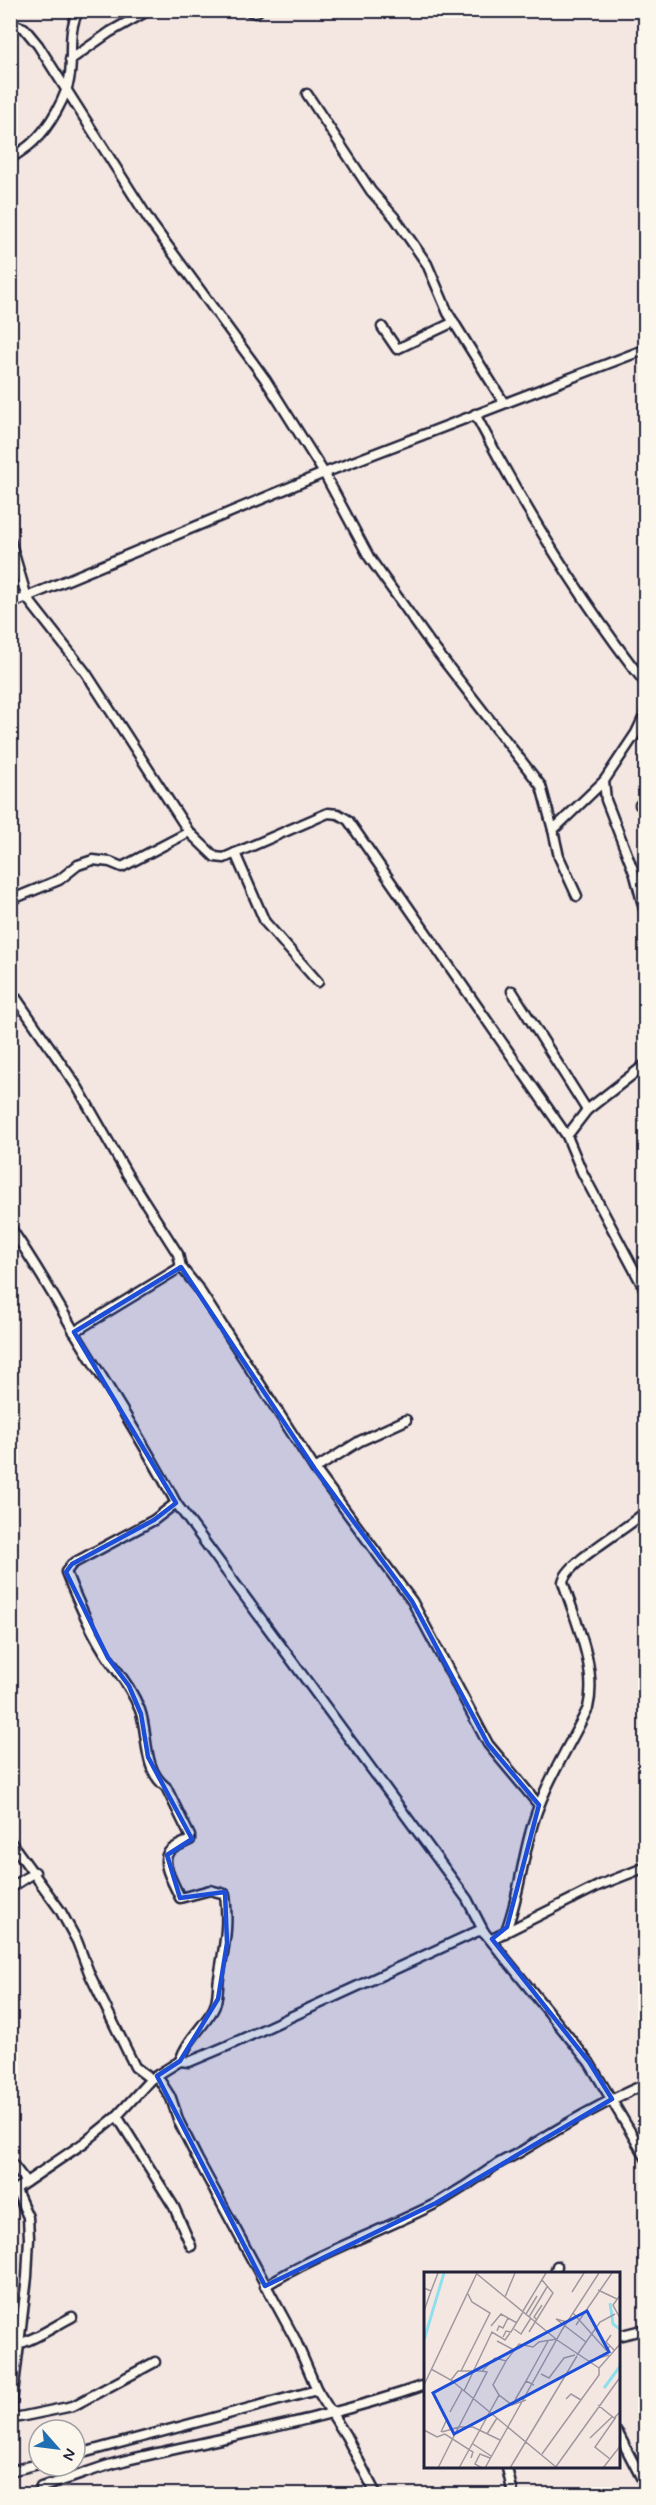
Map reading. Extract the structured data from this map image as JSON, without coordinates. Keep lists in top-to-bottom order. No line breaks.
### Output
{"north":"bottom right"}
